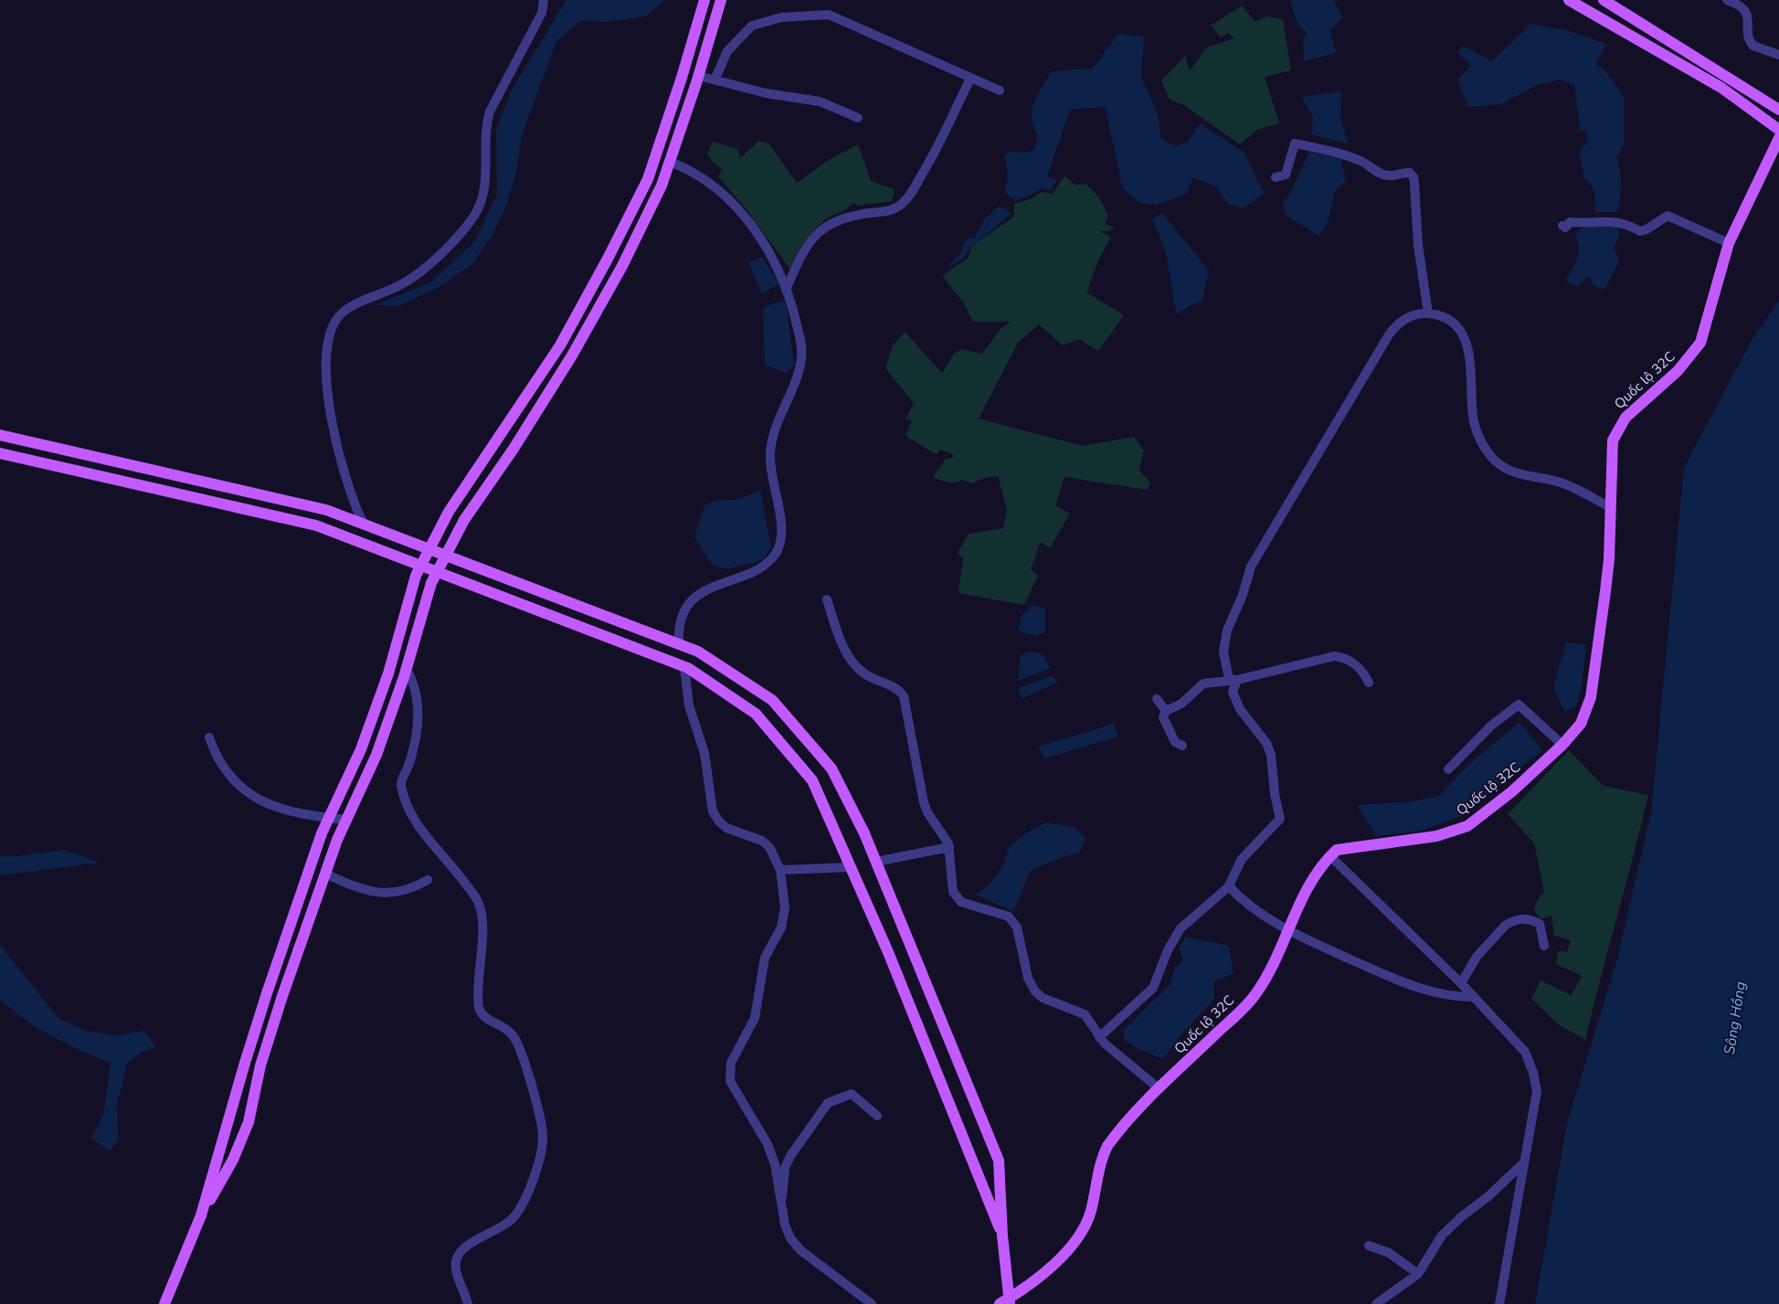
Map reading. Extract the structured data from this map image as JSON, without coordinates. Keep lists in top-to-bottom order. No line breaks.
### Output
{"streets":{"main road":["Quốc lộ 32C"]},"water":["Sông Hồng"]}
